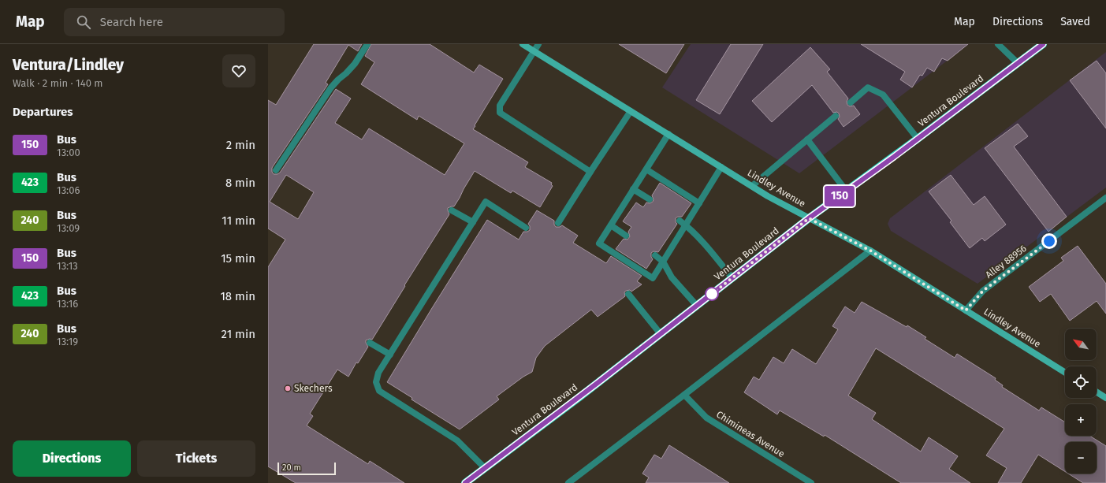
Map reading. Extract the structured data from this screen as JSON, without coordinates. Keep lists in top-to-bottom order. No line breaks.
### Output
{"streets":{"main road":["Ventura Boulevard","Lindley Avenue"],"street":["Alley 88956","Chimineas Avenue"]},"crossings":[["Ventura Boulevard","Lindley Avenue"],["Lindley Avenue","Alley 88956"]],"places":["Skechers"],"lines":["bus line 150"],"scale_bar":"20 m","north":"top left","page":{"header":"Map","search":"Search here","nav":["Map","Directions","Saved"],"heading":[["Ventura/Lindley","Walk · 2 min · 140 m"],"Departures"],"on_map":"150","list":[{"mark":"150","name":"Bus","note":"13:00","value":"2 min"},{"mark":"423","name":"Bus","note":"13:06","value":"8 min"},{"mark":"240","name":"Bus","note":"13:09","value":"11 min"},{"mark":"150","name":"Bus","note":"13:13","value":"15 min"},{"mark":"423","name":"Bus","note":"13:16","value":"18 min"},{"mark":"240","name":"Bus","note":"13:19","value":"21 min"}],"map_buttons":["+","−"],"buttons":["Directions","Tickets"],"scale":"20 m"}}
